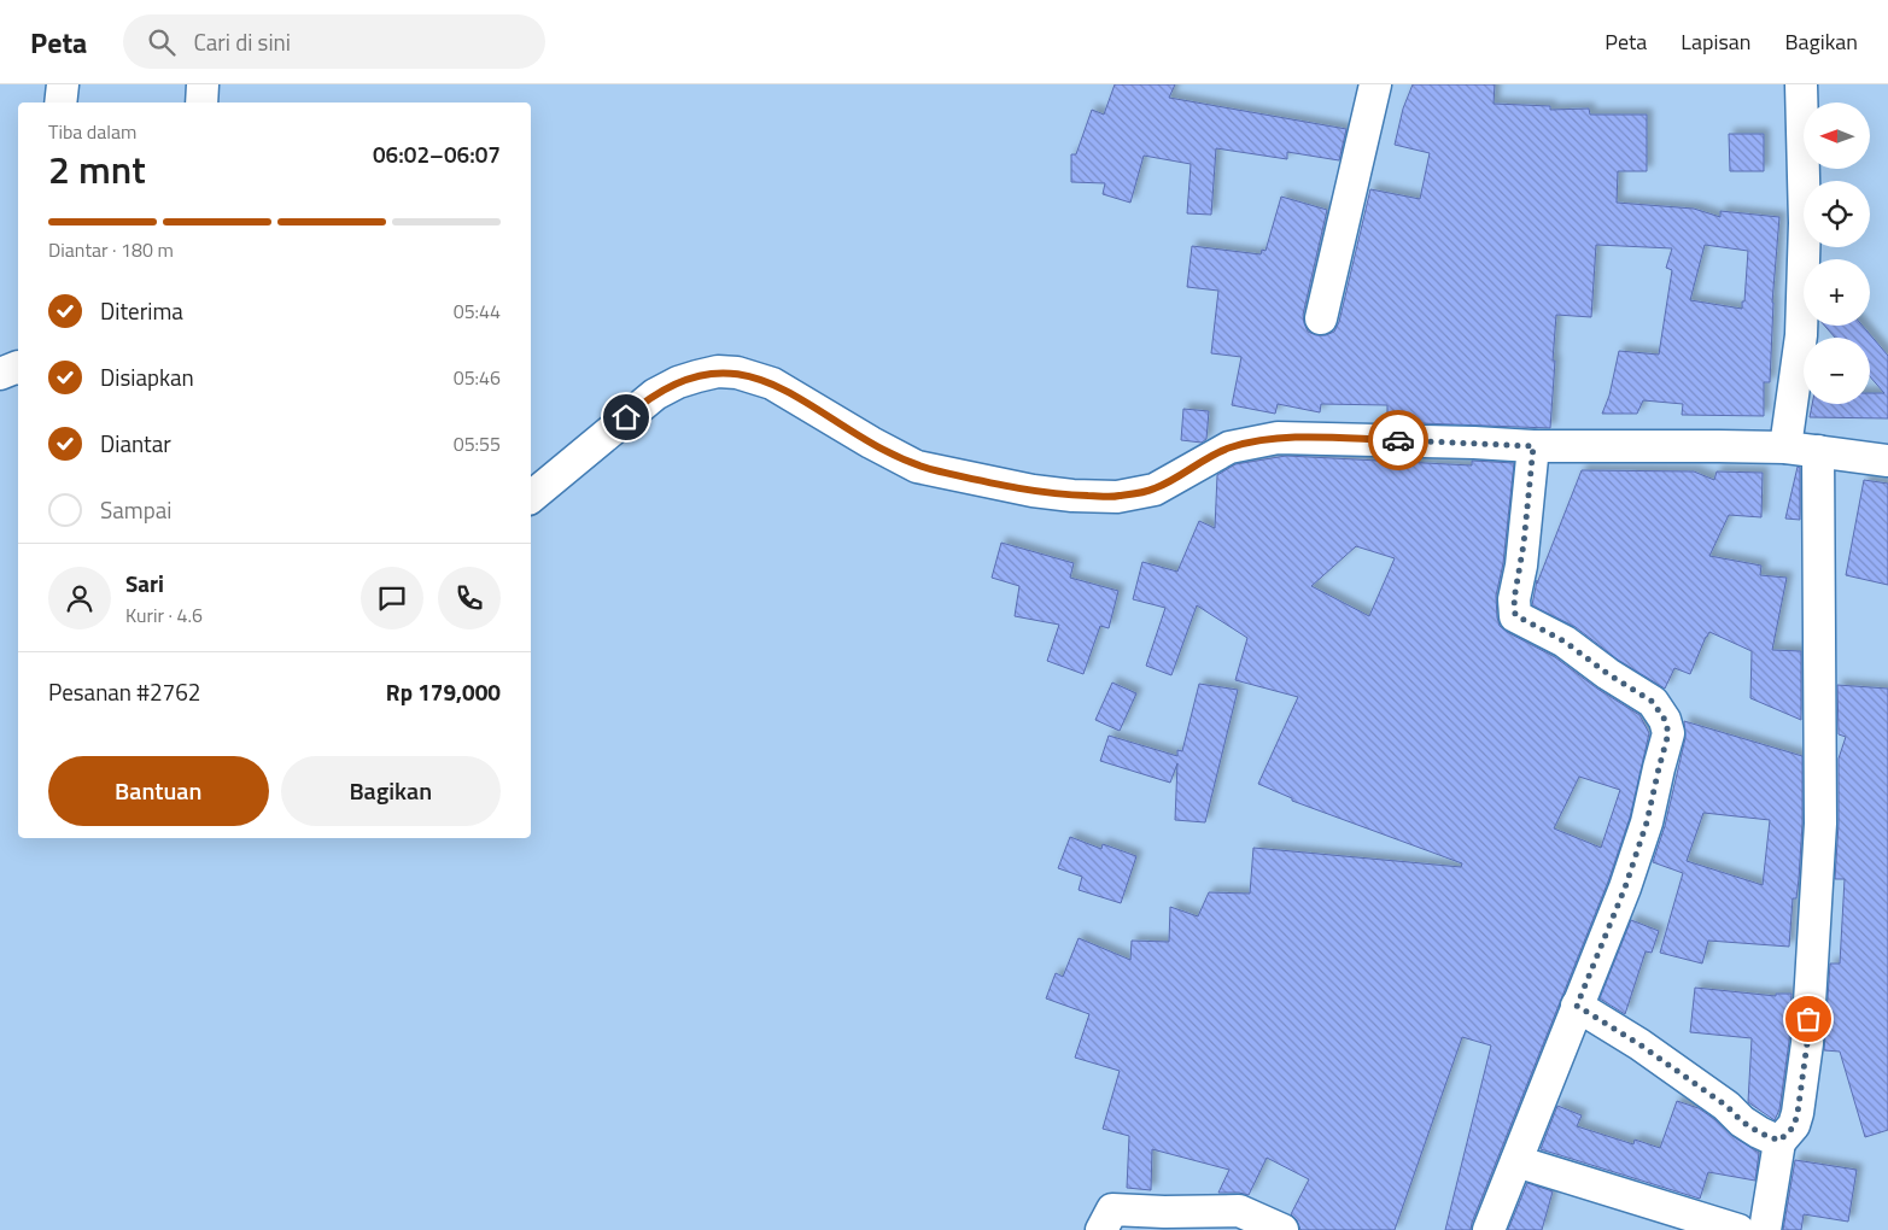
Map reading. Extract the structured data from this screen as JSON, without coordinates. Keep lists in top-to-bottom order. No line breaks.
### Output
{"north":"left","page":{"header":"Peta","search":"Cari di sini","nav":["Peta","Lapisan","Bagikan"],"map_buttons":["+","−"],"heading":["2 mnt","Tiba dalam","06:02–06:07"],"panel":["Sari","Kurir · 4.6","Pesanan #2762","Rp 179,000"],"bar":"Diantar · 180 m","list":[["Diterima","05:44"],["Disiapkan","05:46"],["Diantar","05:55"],"Sampai"],"buttons":["Bantuan","Bagikan"]}}
